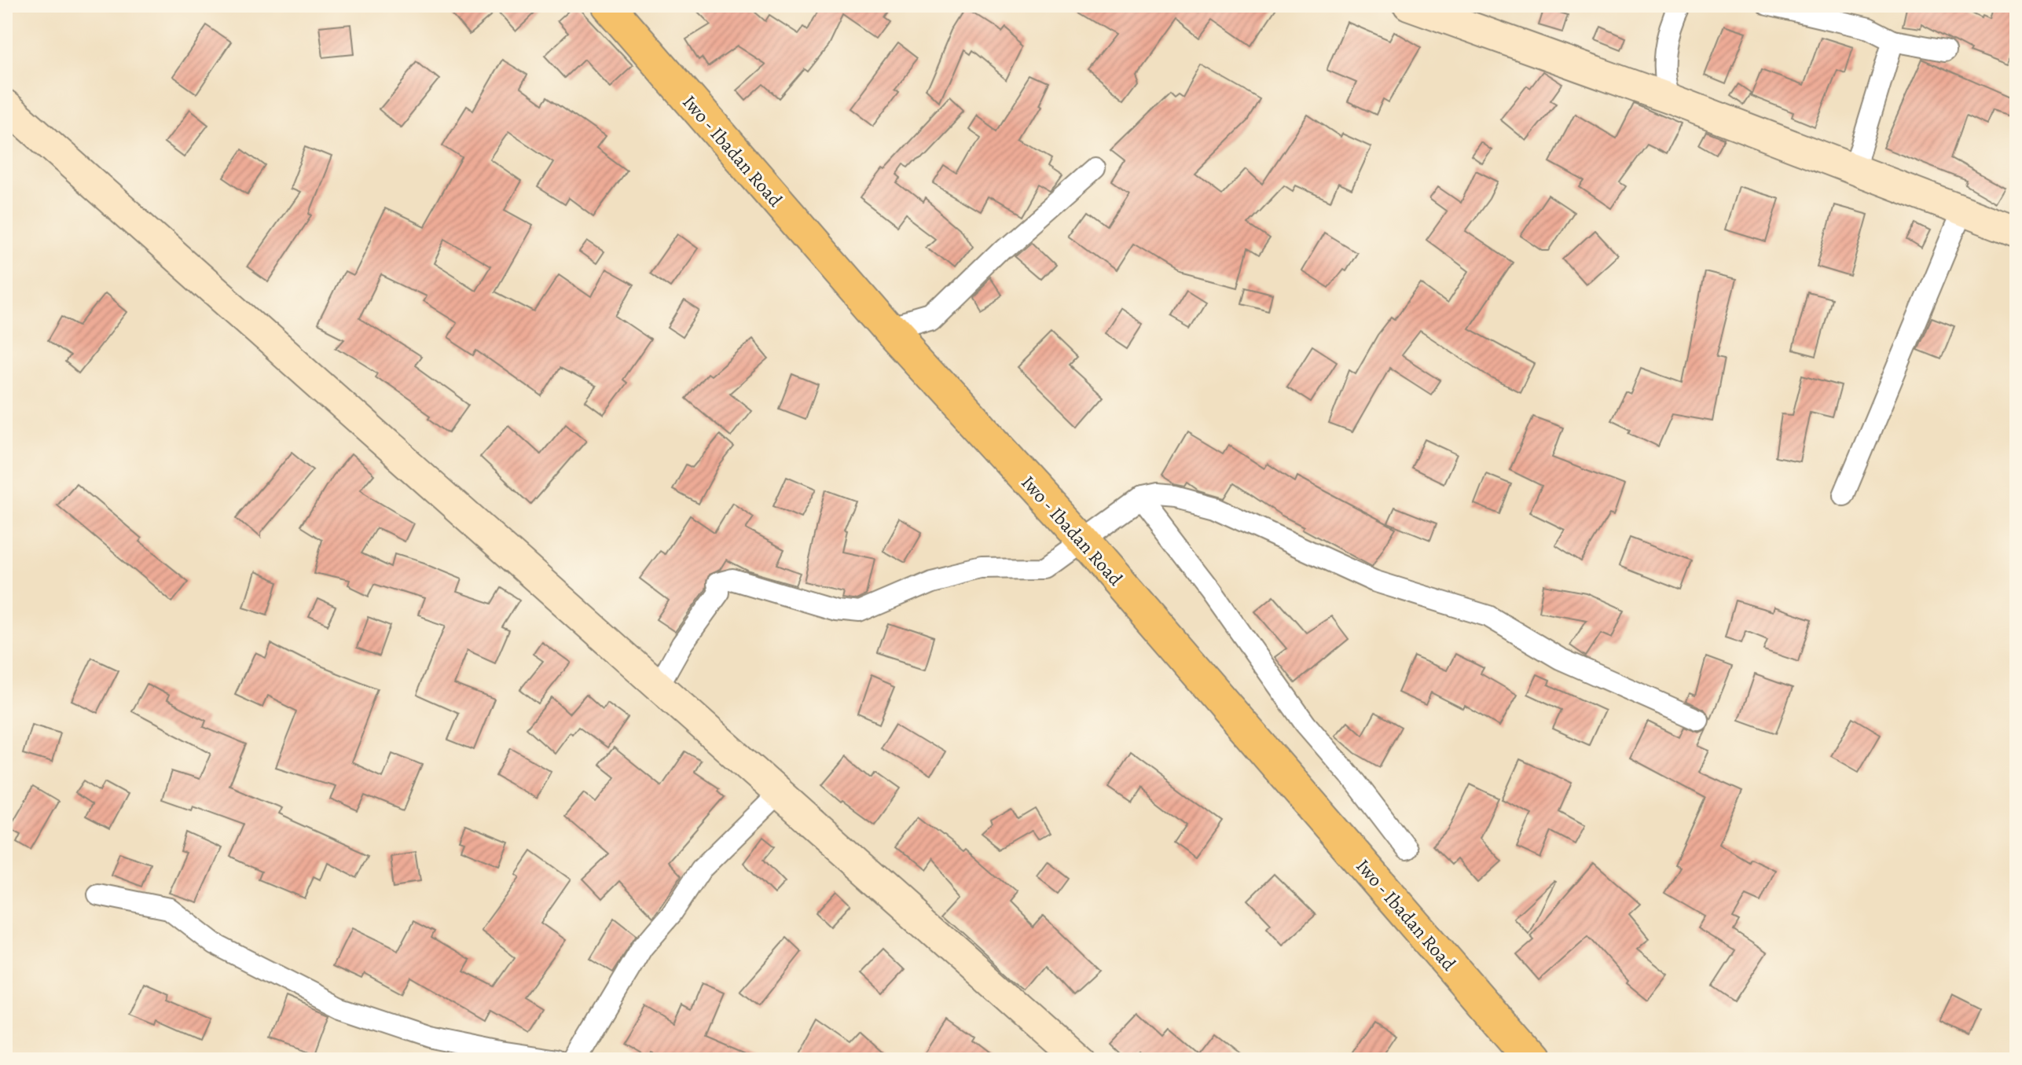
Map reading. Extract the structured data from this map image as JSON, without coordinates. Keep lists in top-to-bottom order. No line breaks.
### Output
{"streets":{"main road":["Iwo - Ibadan Road"]}}
